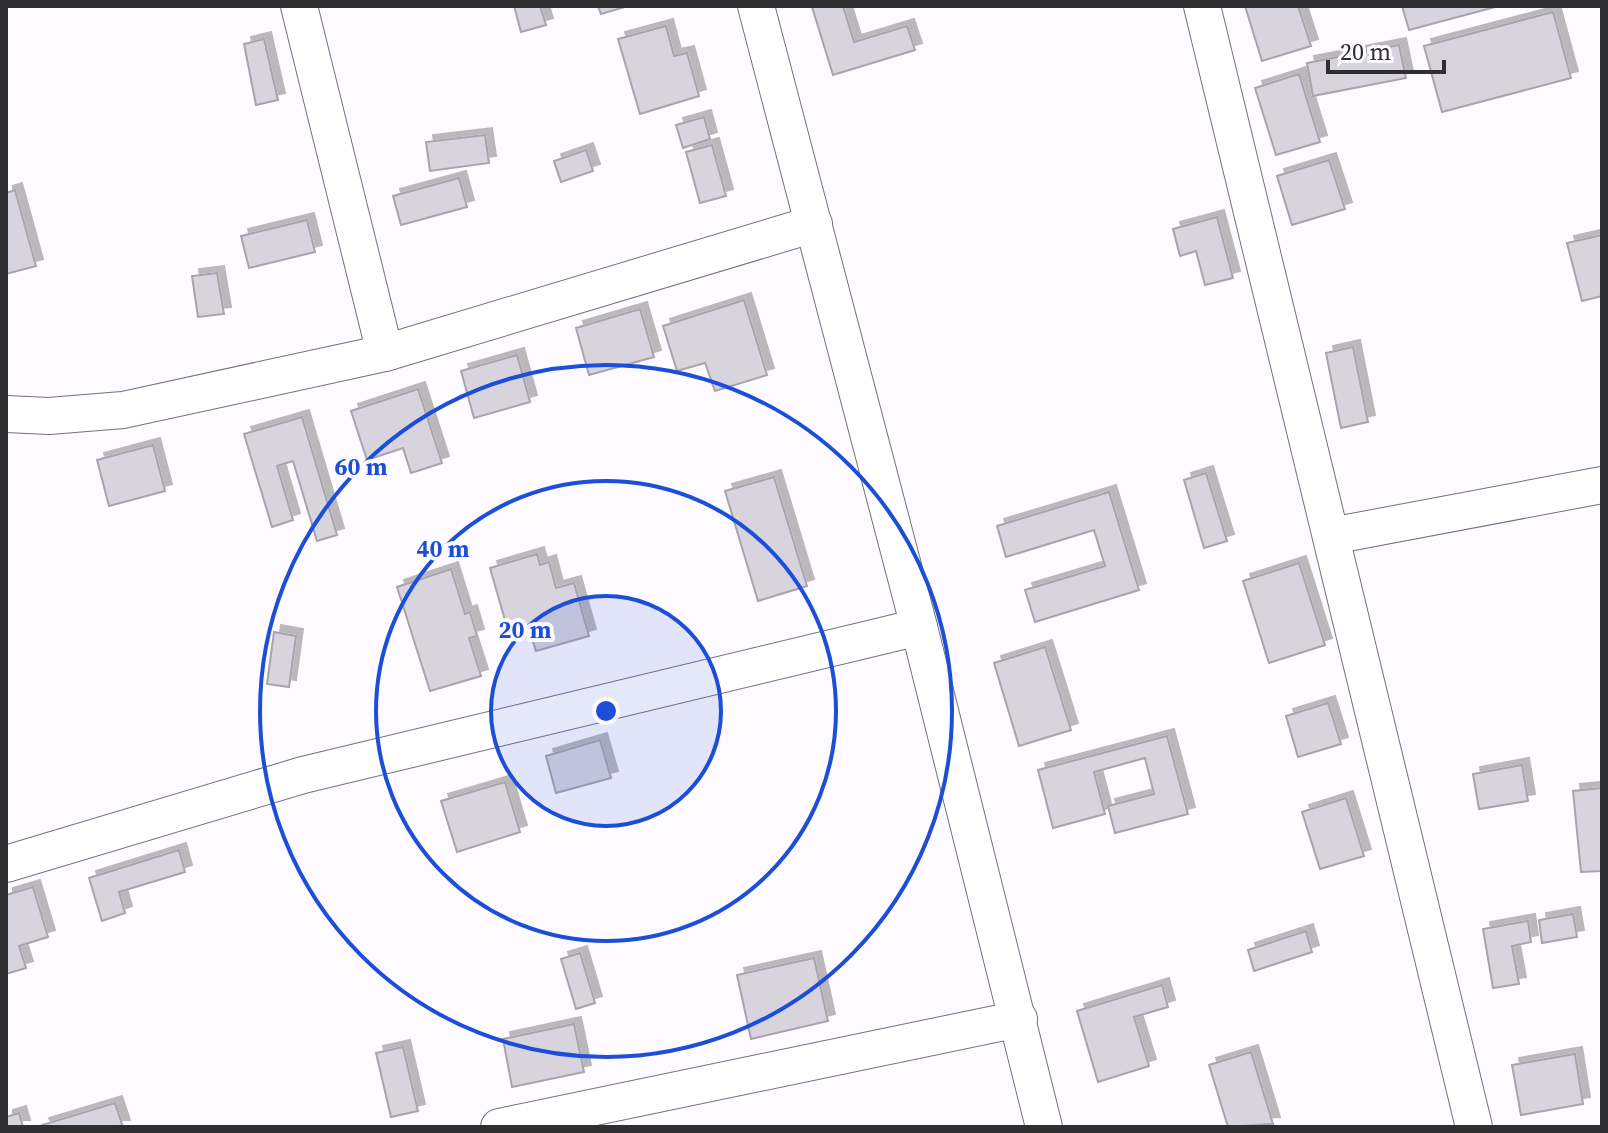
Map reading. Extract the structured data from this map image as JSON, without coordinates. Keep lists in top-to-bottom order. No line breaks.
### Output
{"scale_bar":"20 m","rings":["60 m","40 m","20 m"]}
